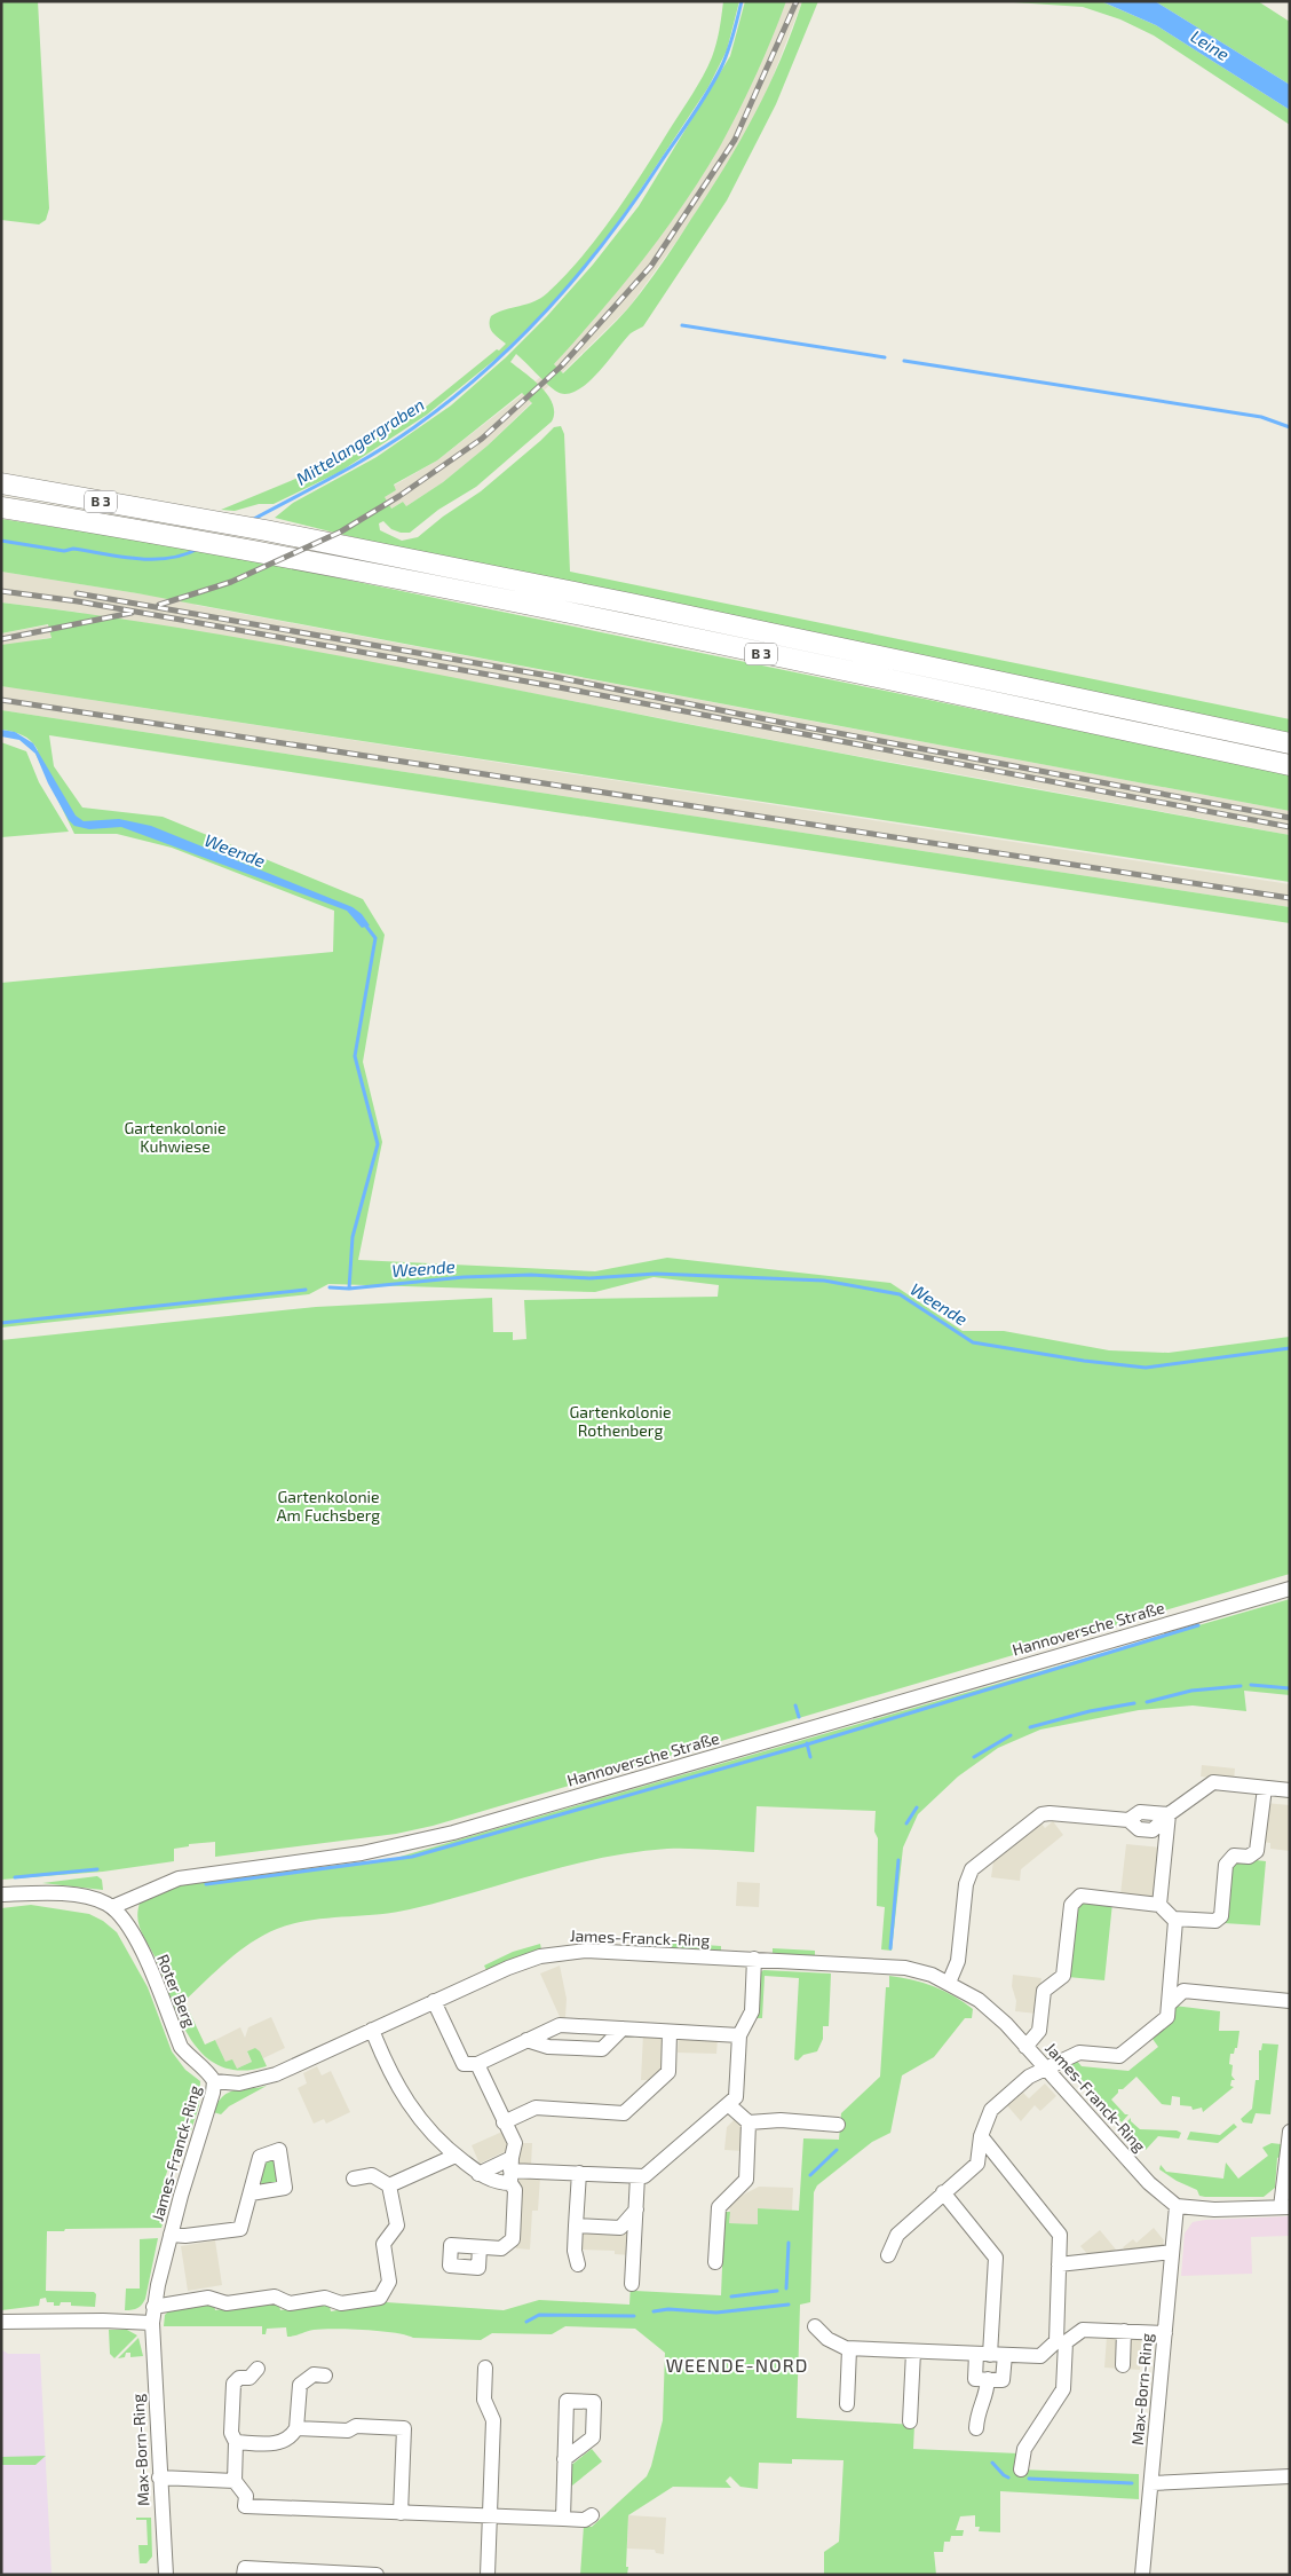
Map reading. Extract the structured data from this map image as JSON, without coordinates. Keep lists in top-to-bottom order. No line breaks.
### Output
{"streets":{"highway":["B 3"],"street":["Hannoversche Straße","James-Franck-Ring","Roter Berg","Max-Born-Ring"]},"crossings":[["Hannoversche Straße","Roter Berg"],["James-Franck-Ring","Roter Berg"],["James-Franck-Ring","Max-Born-Ring"]],"districts":["WEENDE-NORD"],"water":["Leine","Mittelangergraben","Weende"],"parks":["Gartenkolonie Kuhwiese","Gartenkolonie Rothenberg","Gartenkolonie Am Fuchsberg"]}
